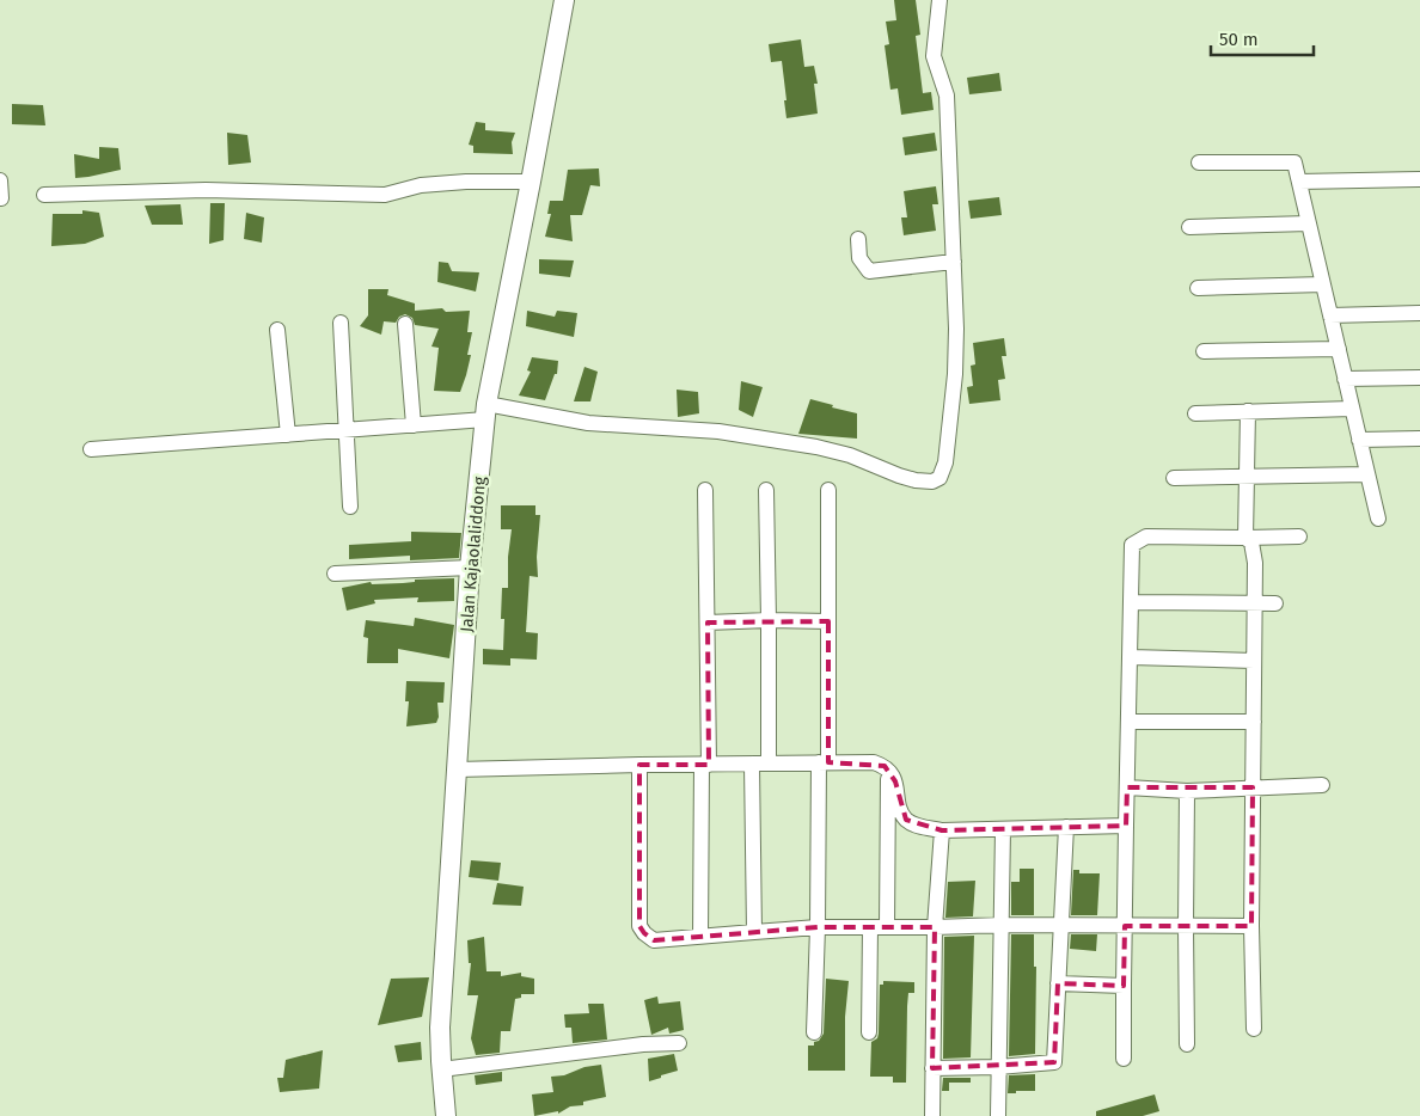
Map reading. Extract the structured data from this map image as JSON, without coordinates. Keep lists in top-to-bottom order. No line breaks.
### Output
{"streets":{"street":["Jalan Kajaolaliddong"]},"scale_bar":"50 m"}
